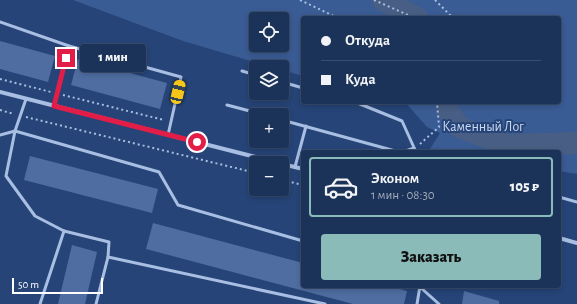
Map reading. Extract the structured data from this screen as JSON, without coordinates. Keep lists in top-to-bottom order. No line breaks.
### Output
{"parks":["Каменный Лог"],"scale_bar":"50 m","page":{"map_buttons":["+","−"],"banner":["Откуда","Куда"],"bubble":"1 мин","list":[{"name":"Эконом","note":"1 мин · 08:30","value":"105 ₽"}],"buttons":"Заказать","scale":"50 m"}}
